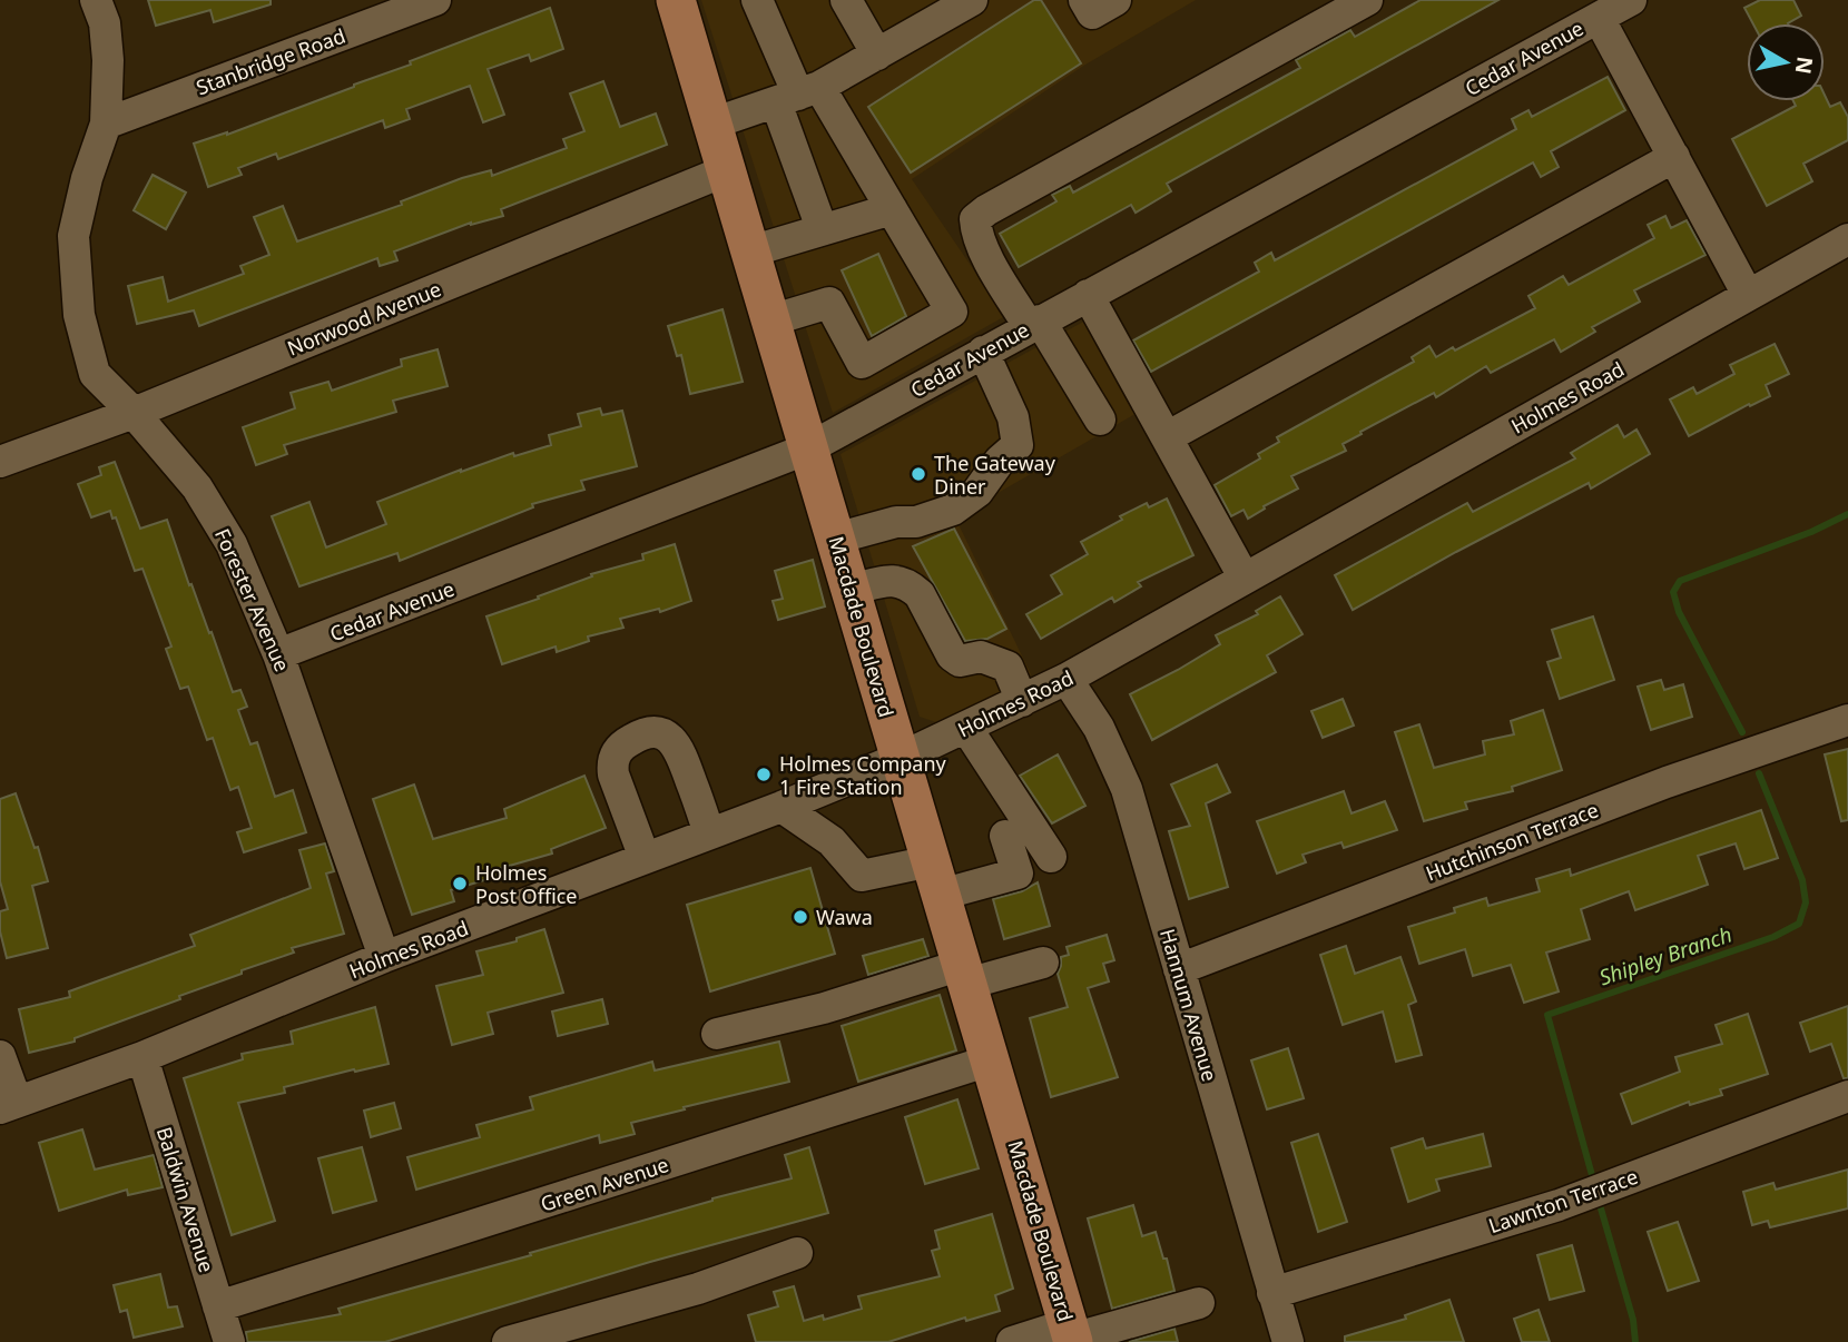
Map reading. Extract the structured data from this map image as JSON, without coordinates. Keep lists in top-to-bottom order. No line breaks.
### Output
{"streets":{"main road":["Macdade Boulevard"],"street":["Cedar Avenue","Stanbridge Road","Norwood Avenue","Holmes Road","Forester Avenue","Hutchinson Terrace","Hannum Avenue","Green Avenue","Baldwin Avenue","Lawnton Terrace"]},"crossings":[["Cedar Avenue","Forester Avenue"],["Cedar Avenue","Macdade Boulevard"],["Stanbridge Road","Forester Avenue"],["Norwood Avenue","Forester Avenue"],["Norwood Avenue","Macdade Boulevard"],["Holmes Road","Forester Avenue"],["Holmes Road","Macdade Boulevard"],["Holmes Road","Hannum Avenue"],["Holmes Road","Baldwin Avenue"],["Macdade Boulevard","Green Avenue"],["Hutchinson Terrace","Hannum Avenue"],["Hannum Avenue","Lawnton Terrace"],["Green Avenue","Baldwin Avenue"]],"water":["Shipley Branch"],"places":["The Gateway Diner","Holmes Company 1 Fire Station","Holmes Post Office","Wawa"],"north":"right"}
